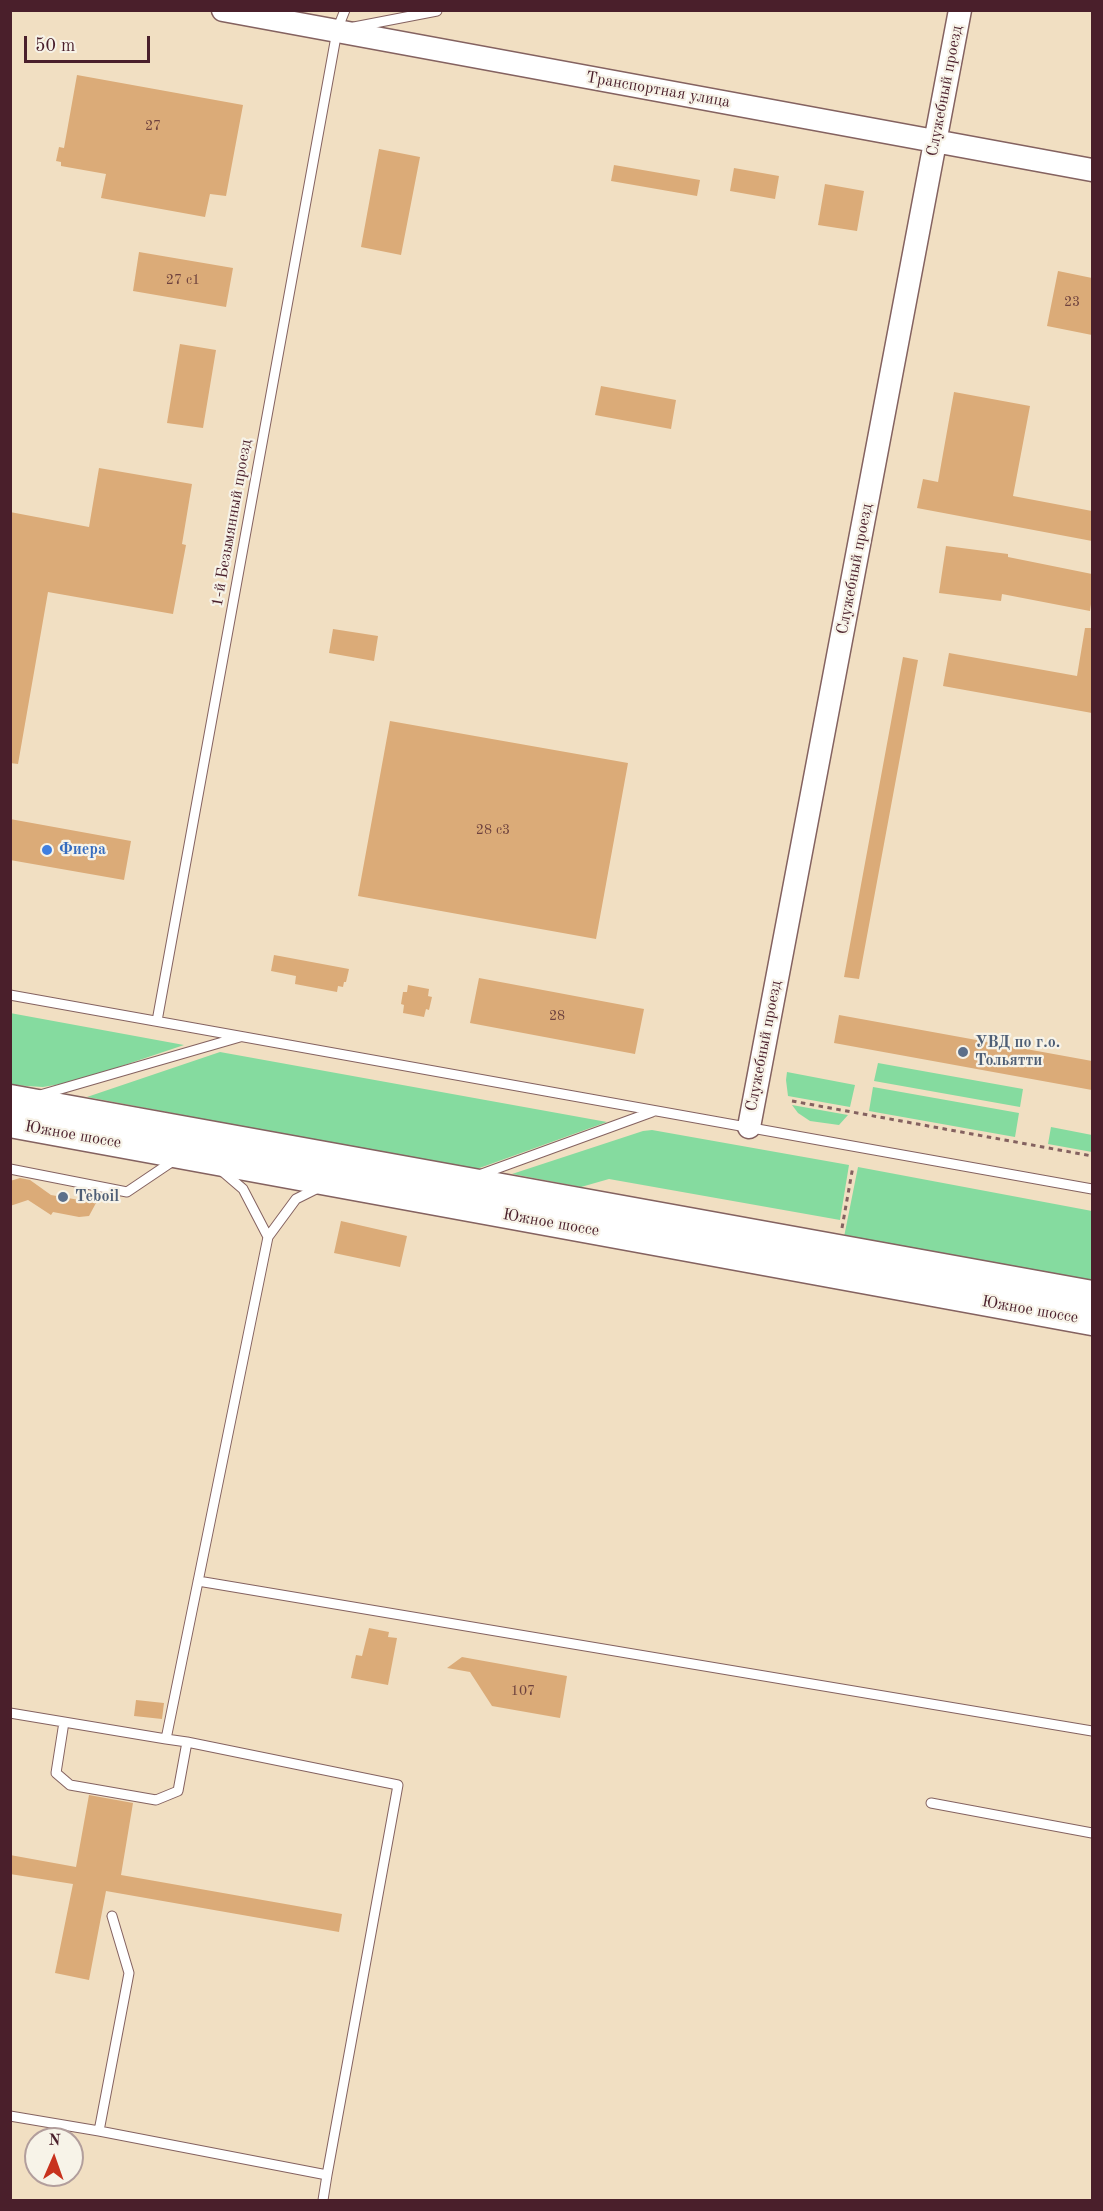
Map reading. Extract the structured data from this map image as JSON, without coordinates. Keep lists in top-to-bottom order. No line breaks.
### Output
{"streets":{"main road":["Южное шоссе"],"street":["Транспортная улица","Служебный проезд"],"lane":["1-й Безымянный проезд"]},"crossings":[["Транспортная улица","Служебный проезд"],["Транспортная улица","1-й Безымянный проезд"]],"places":["Фиера","УВД по г.о. Тольятти","Teboil"],"house_numbers":["27","27 с1","23","28 с3","28","107"],"scale_bar":"50 m","north":"top"}
